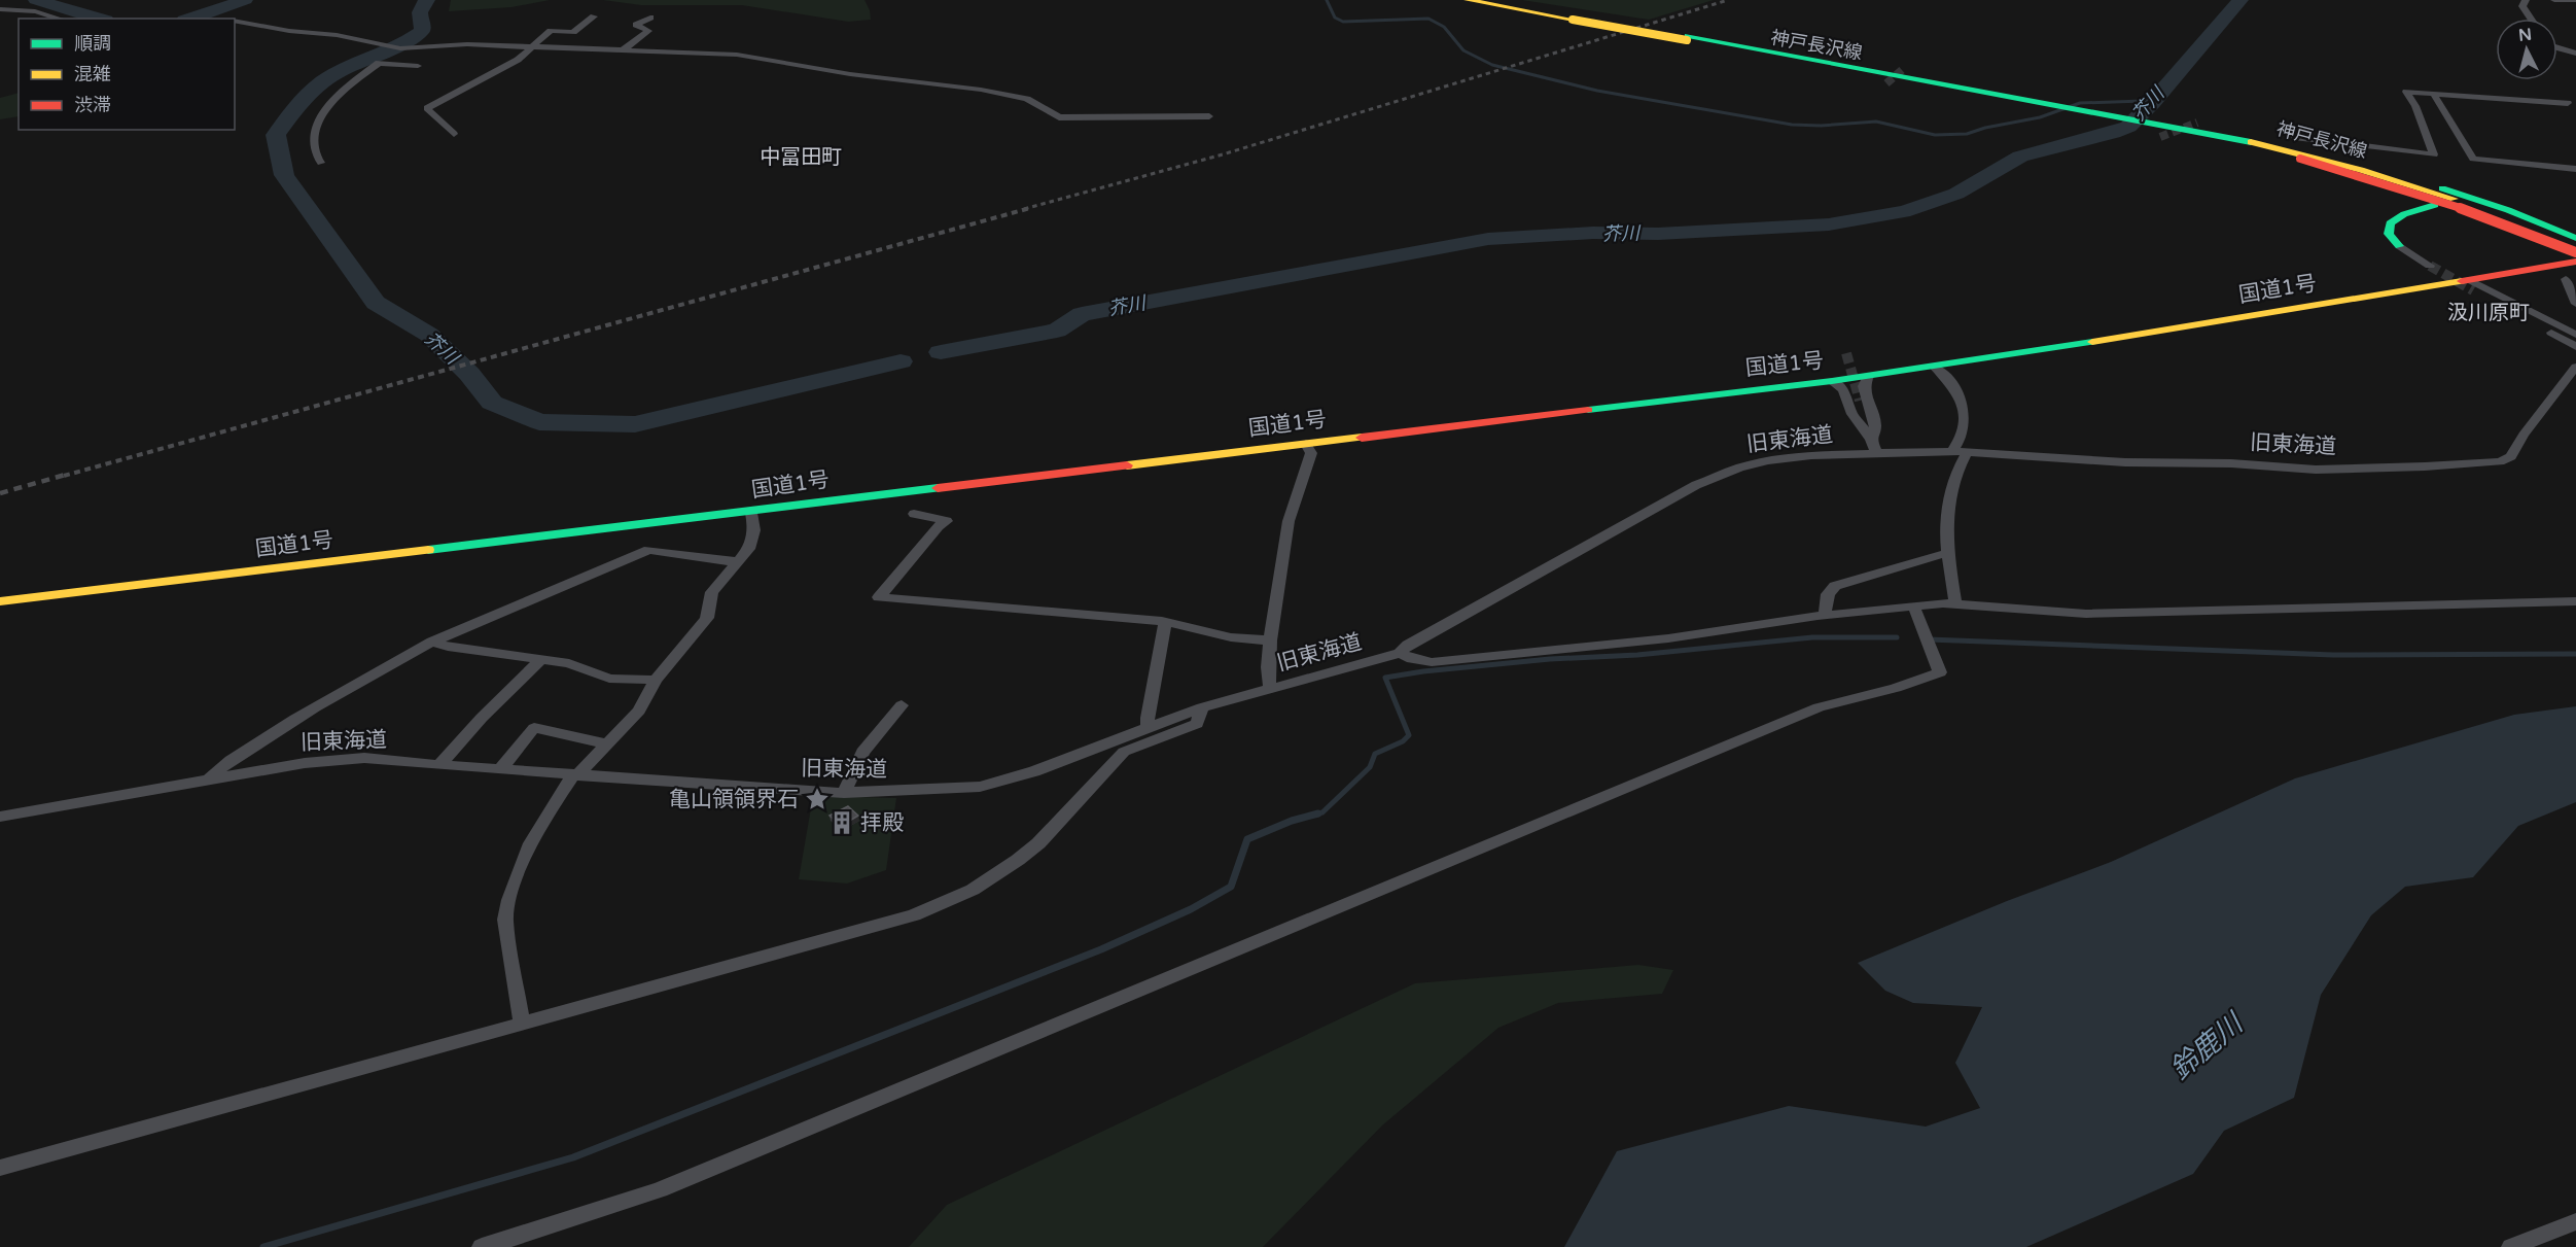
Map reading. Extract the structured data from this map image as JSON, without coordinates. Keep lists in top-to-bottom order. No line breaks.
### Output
{"streets":{"main road":["神戸長沢線","国道1号"],"street":["旧東海道"]},"crossings":[["神戸長沢線","国道1号"],["国道1号","旧東海道"]],"districts":["中冨田町","汲川原町"],"water":["芥川","鈴鹿川"],"places":{"place":["亀山領領界石"],"building":["拝殿"]},"legend":["順調","混雑","渋滞"],"north":"top"}
